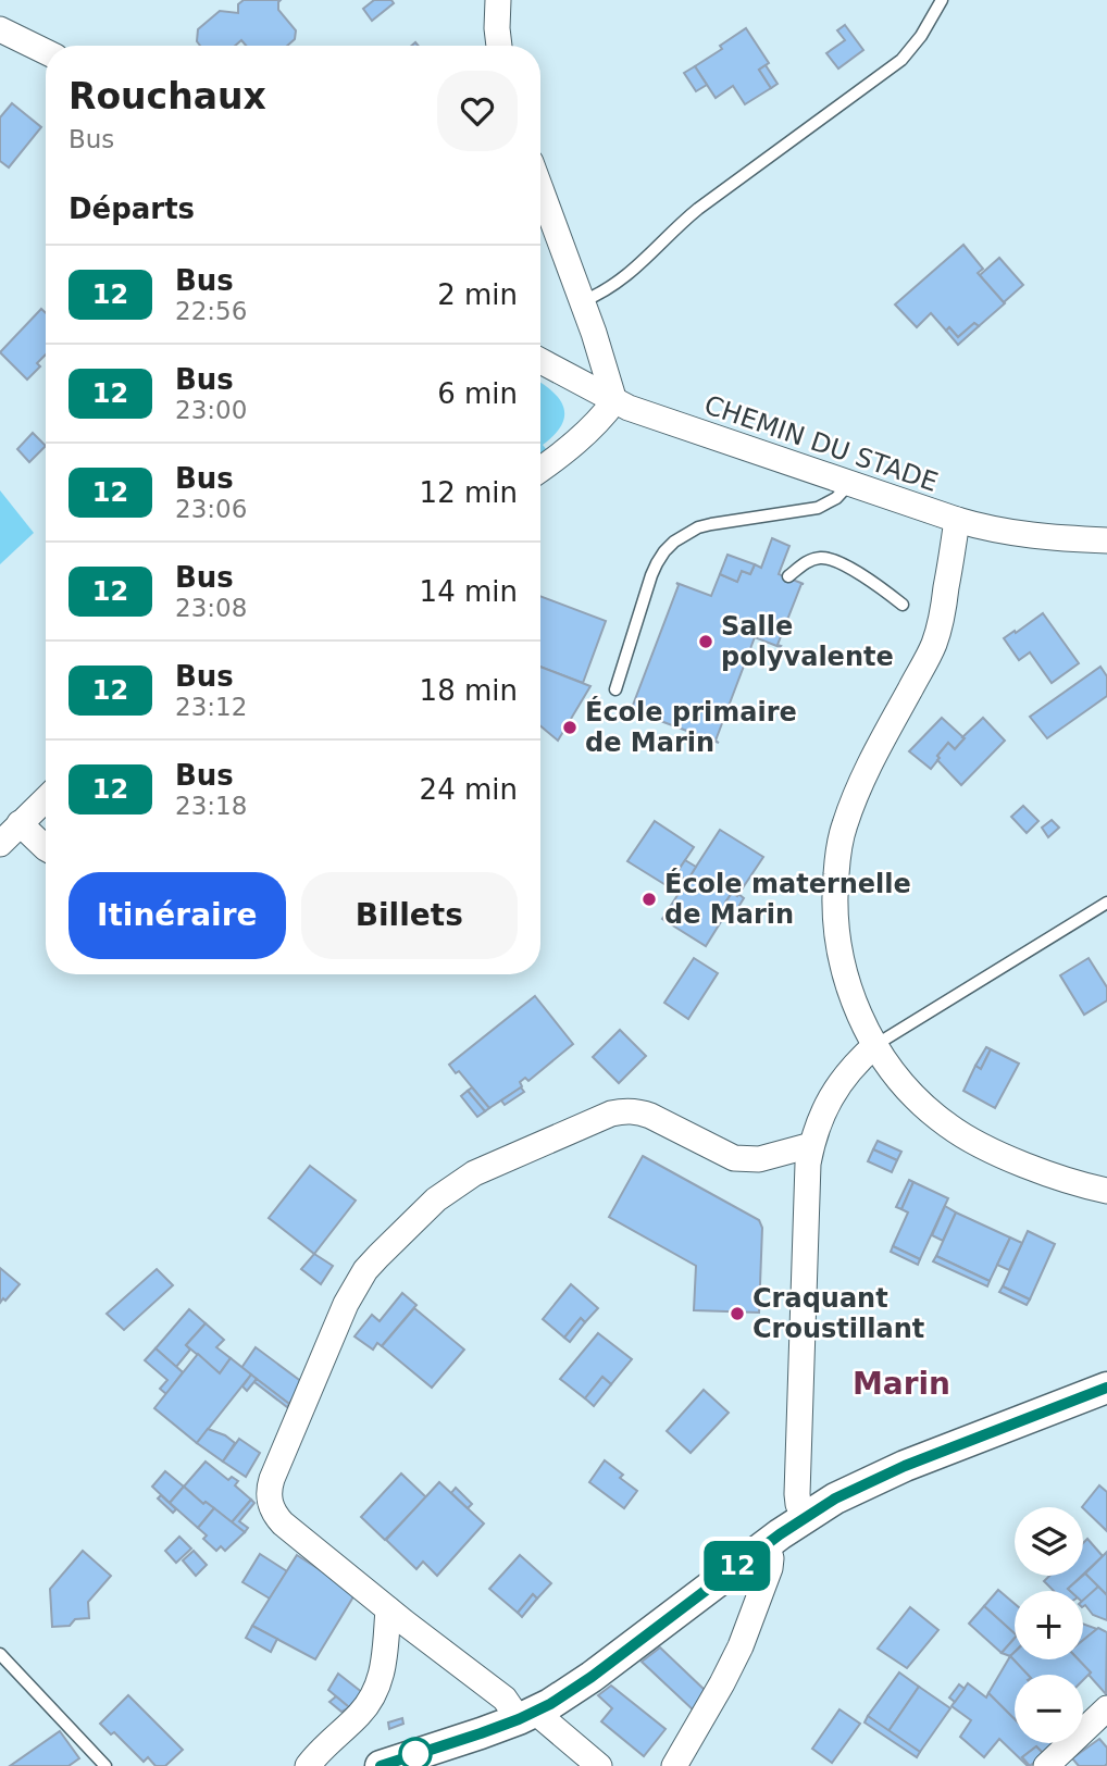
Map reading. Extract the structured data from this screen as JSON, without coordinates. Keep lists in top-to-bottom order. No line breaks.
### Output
{"streets":{"street":["CHEMIN DU STADE"]},"districts":["Marin"],"places":["Salle polyvalente","École primaire de Marin","École maternelle de Marin","Craquant Croustillant"],"lines":["bus line 12"],"page":{"on_map":"12","heading":[["Rouchaux","Bus"],"Départs"],"list":[{"mark":"12","name":"Bus","note":"22:56","value":"2 min"},{"mark":"12","name":"Bus","note":"23:00","value":"6 min"},{"mark":"12","name":"Bus","note":"23:06","value":"12 min"},{"mark":"12","name":"Bus","note":"23:08","value":"14 min"},{"mark":"12","name":"Bus","note":"23:12","value":"18 min"},{"mark":"12","name":"Bus","note":"23:18","value":"24 min"}],"buttons":["Itinéraire","Billets"],"map_buttons":["+","−"]}}
